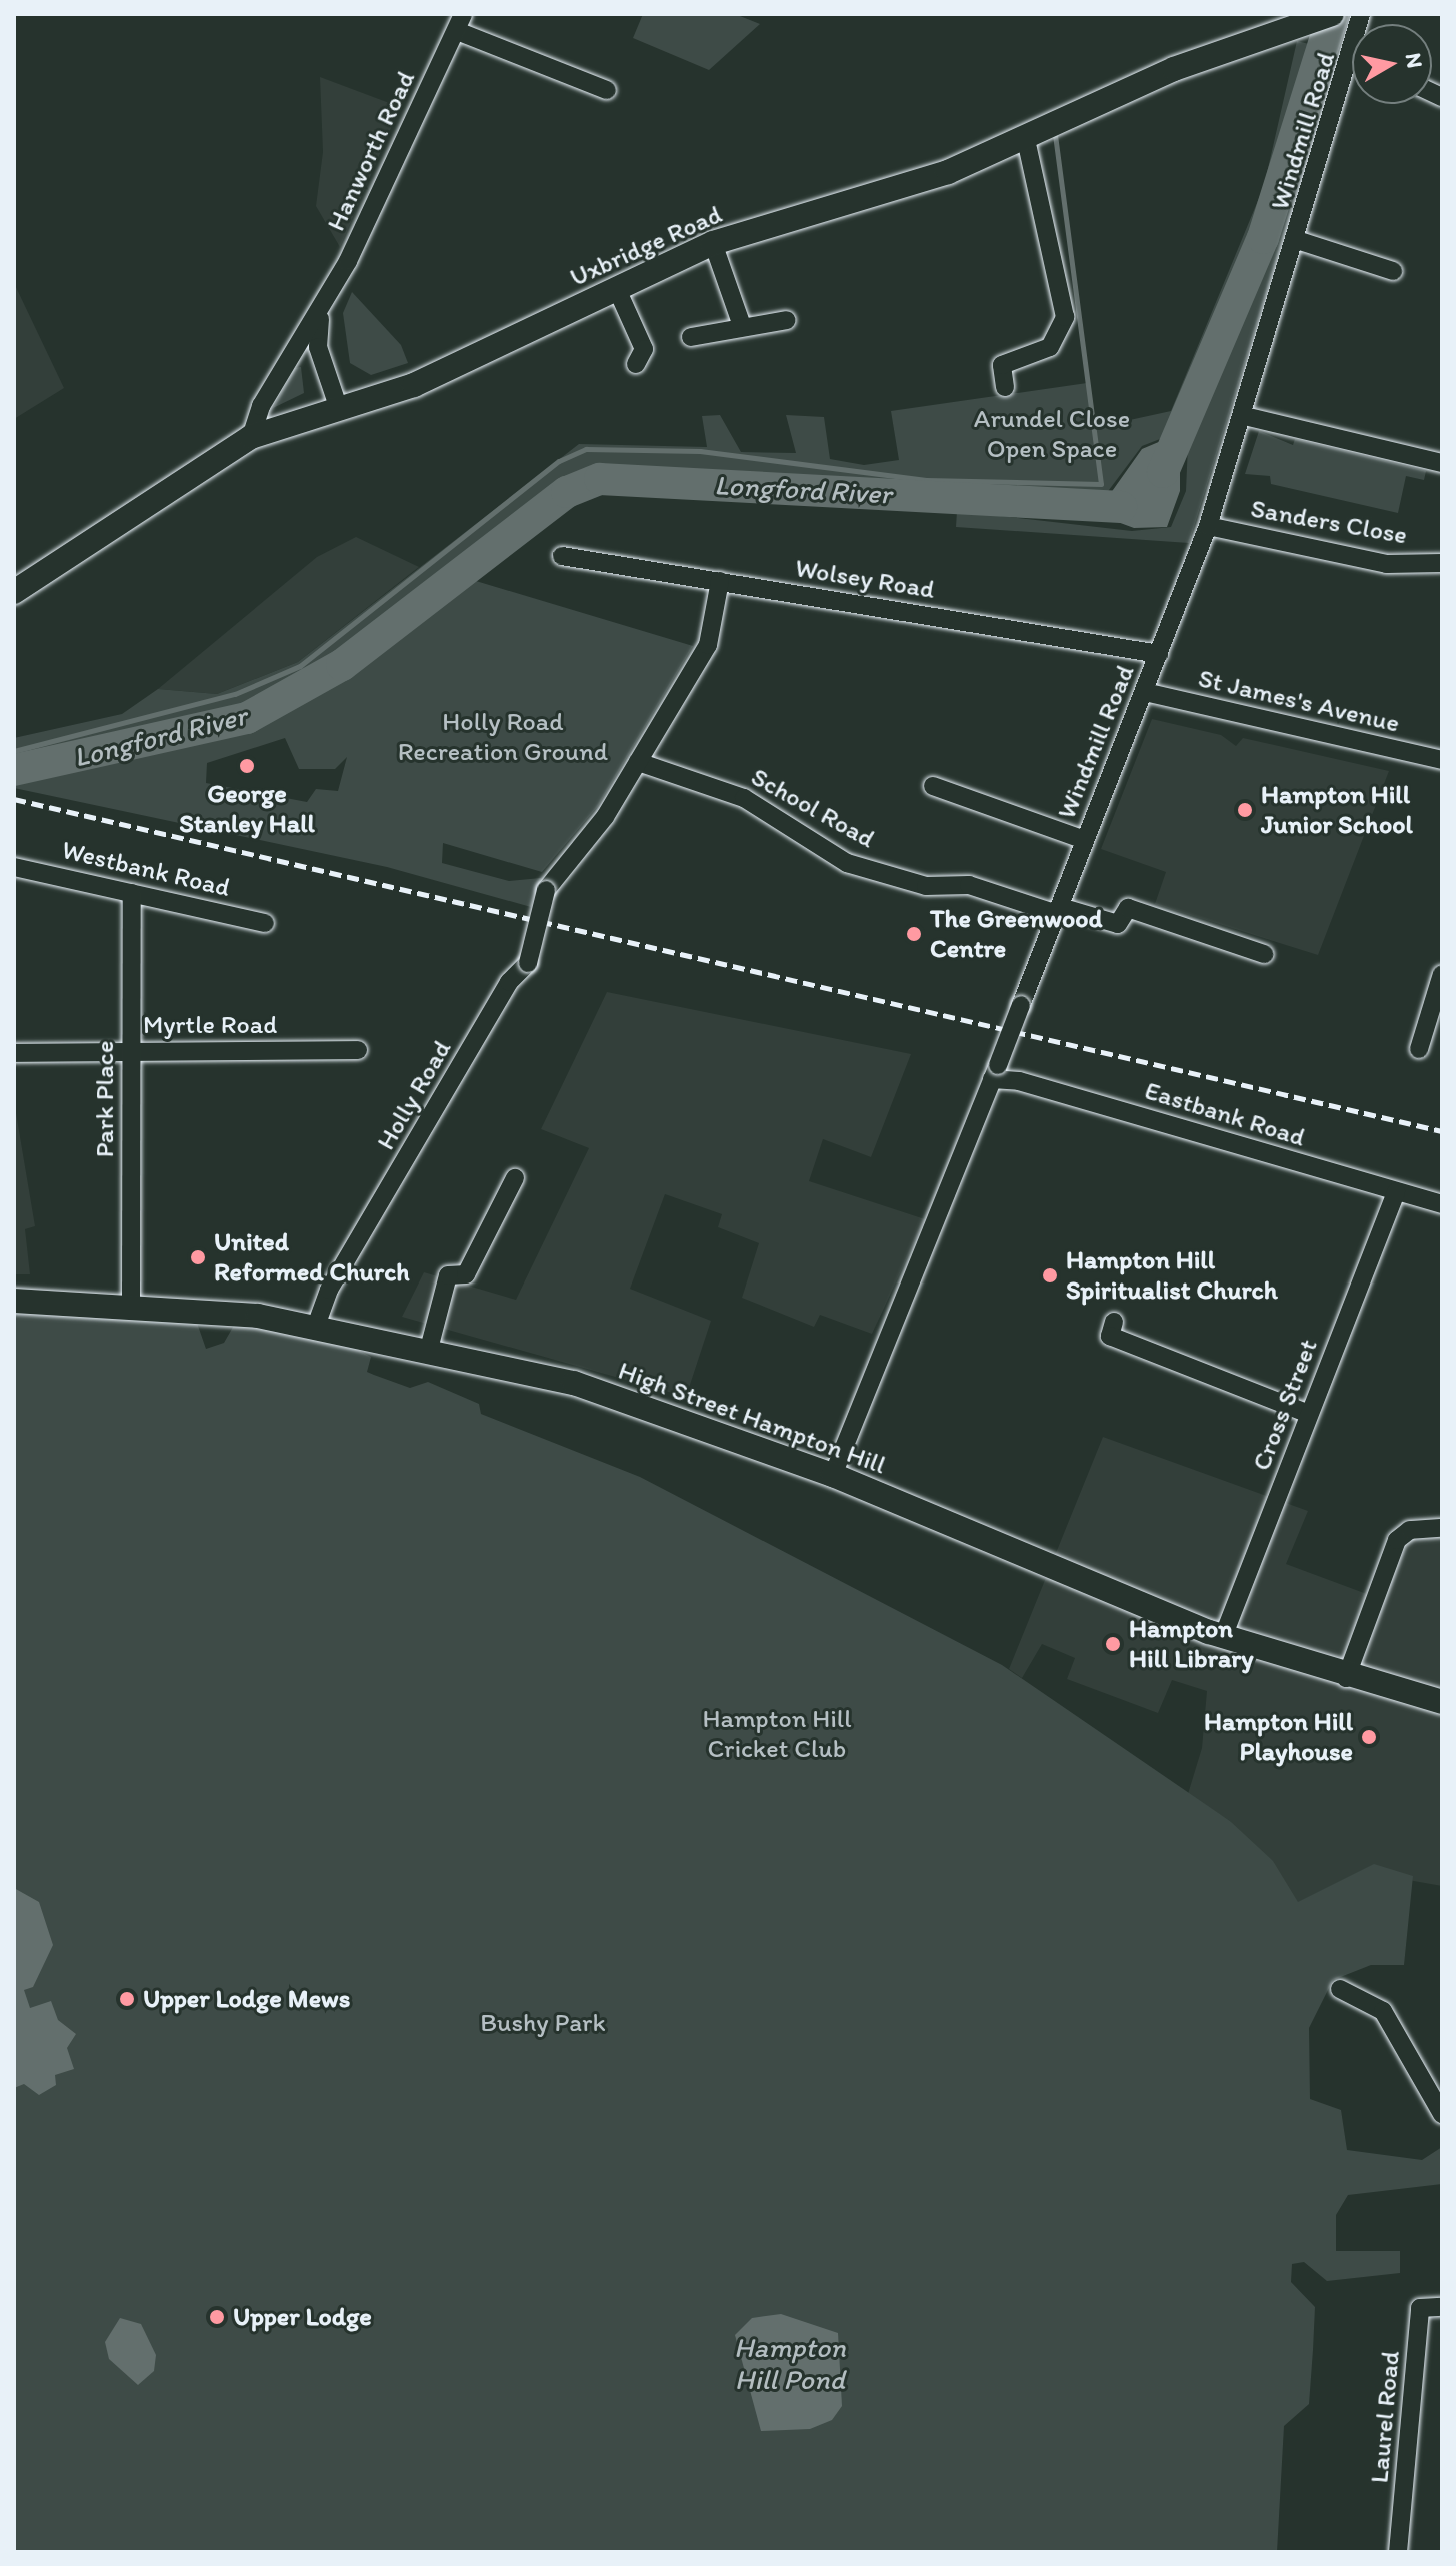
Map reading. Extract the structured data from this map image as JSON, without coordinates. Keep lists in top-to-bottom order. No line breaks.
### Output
{"streets":{"main road":["Uxbridge Road","High Street Hampton Hill"],"street":["Windmill Road","Hanworth Road","Sanders Close","Wolsey Road","St James's Avenue","School Road","Westbank Road","Myrtle Road","Holly Road","Park Place","Eastbank Road","Cross Street","Laurel Road"]},"crossings":[["Windmill Road","Sanders Close"],["Windmill Road","Wolsey Road"],["Windmill Road","St James's Avenue"],["Windmill Road","School Road"],["Windmill Road","Eastbank Road"],["Windmill Road","High Street Hampton Hill"],["Hanworth Road","Uxbridge Road"],["School Road","Holly Road"],["Westbank Road","Park Place"],["Myrtle Road","Park Place"],["Holly Road","High Street Hampton Hill"],["Park Place","High Street Hampton Hill"],["Eastbank Road","Cross Street"],["Cross Street","High Street Hampton Hill"]],"water":["Longford River","Hampton Hill Pond"],"parks":["Arundel Close Open Space","Holly Road Recreation Ground","Hampton Hill Cricket Club","Bushy Park"],"places":["George Stanley Hall","Hampton Hill Junior School","The Greenwood Centre","United Reformed Church","Hampton Hill Spiritualist Church","Hampton Hill Library","Hampton Hill Playhouse","Upper Lodge Mews","Upper Lodge"],"north":"right"}
